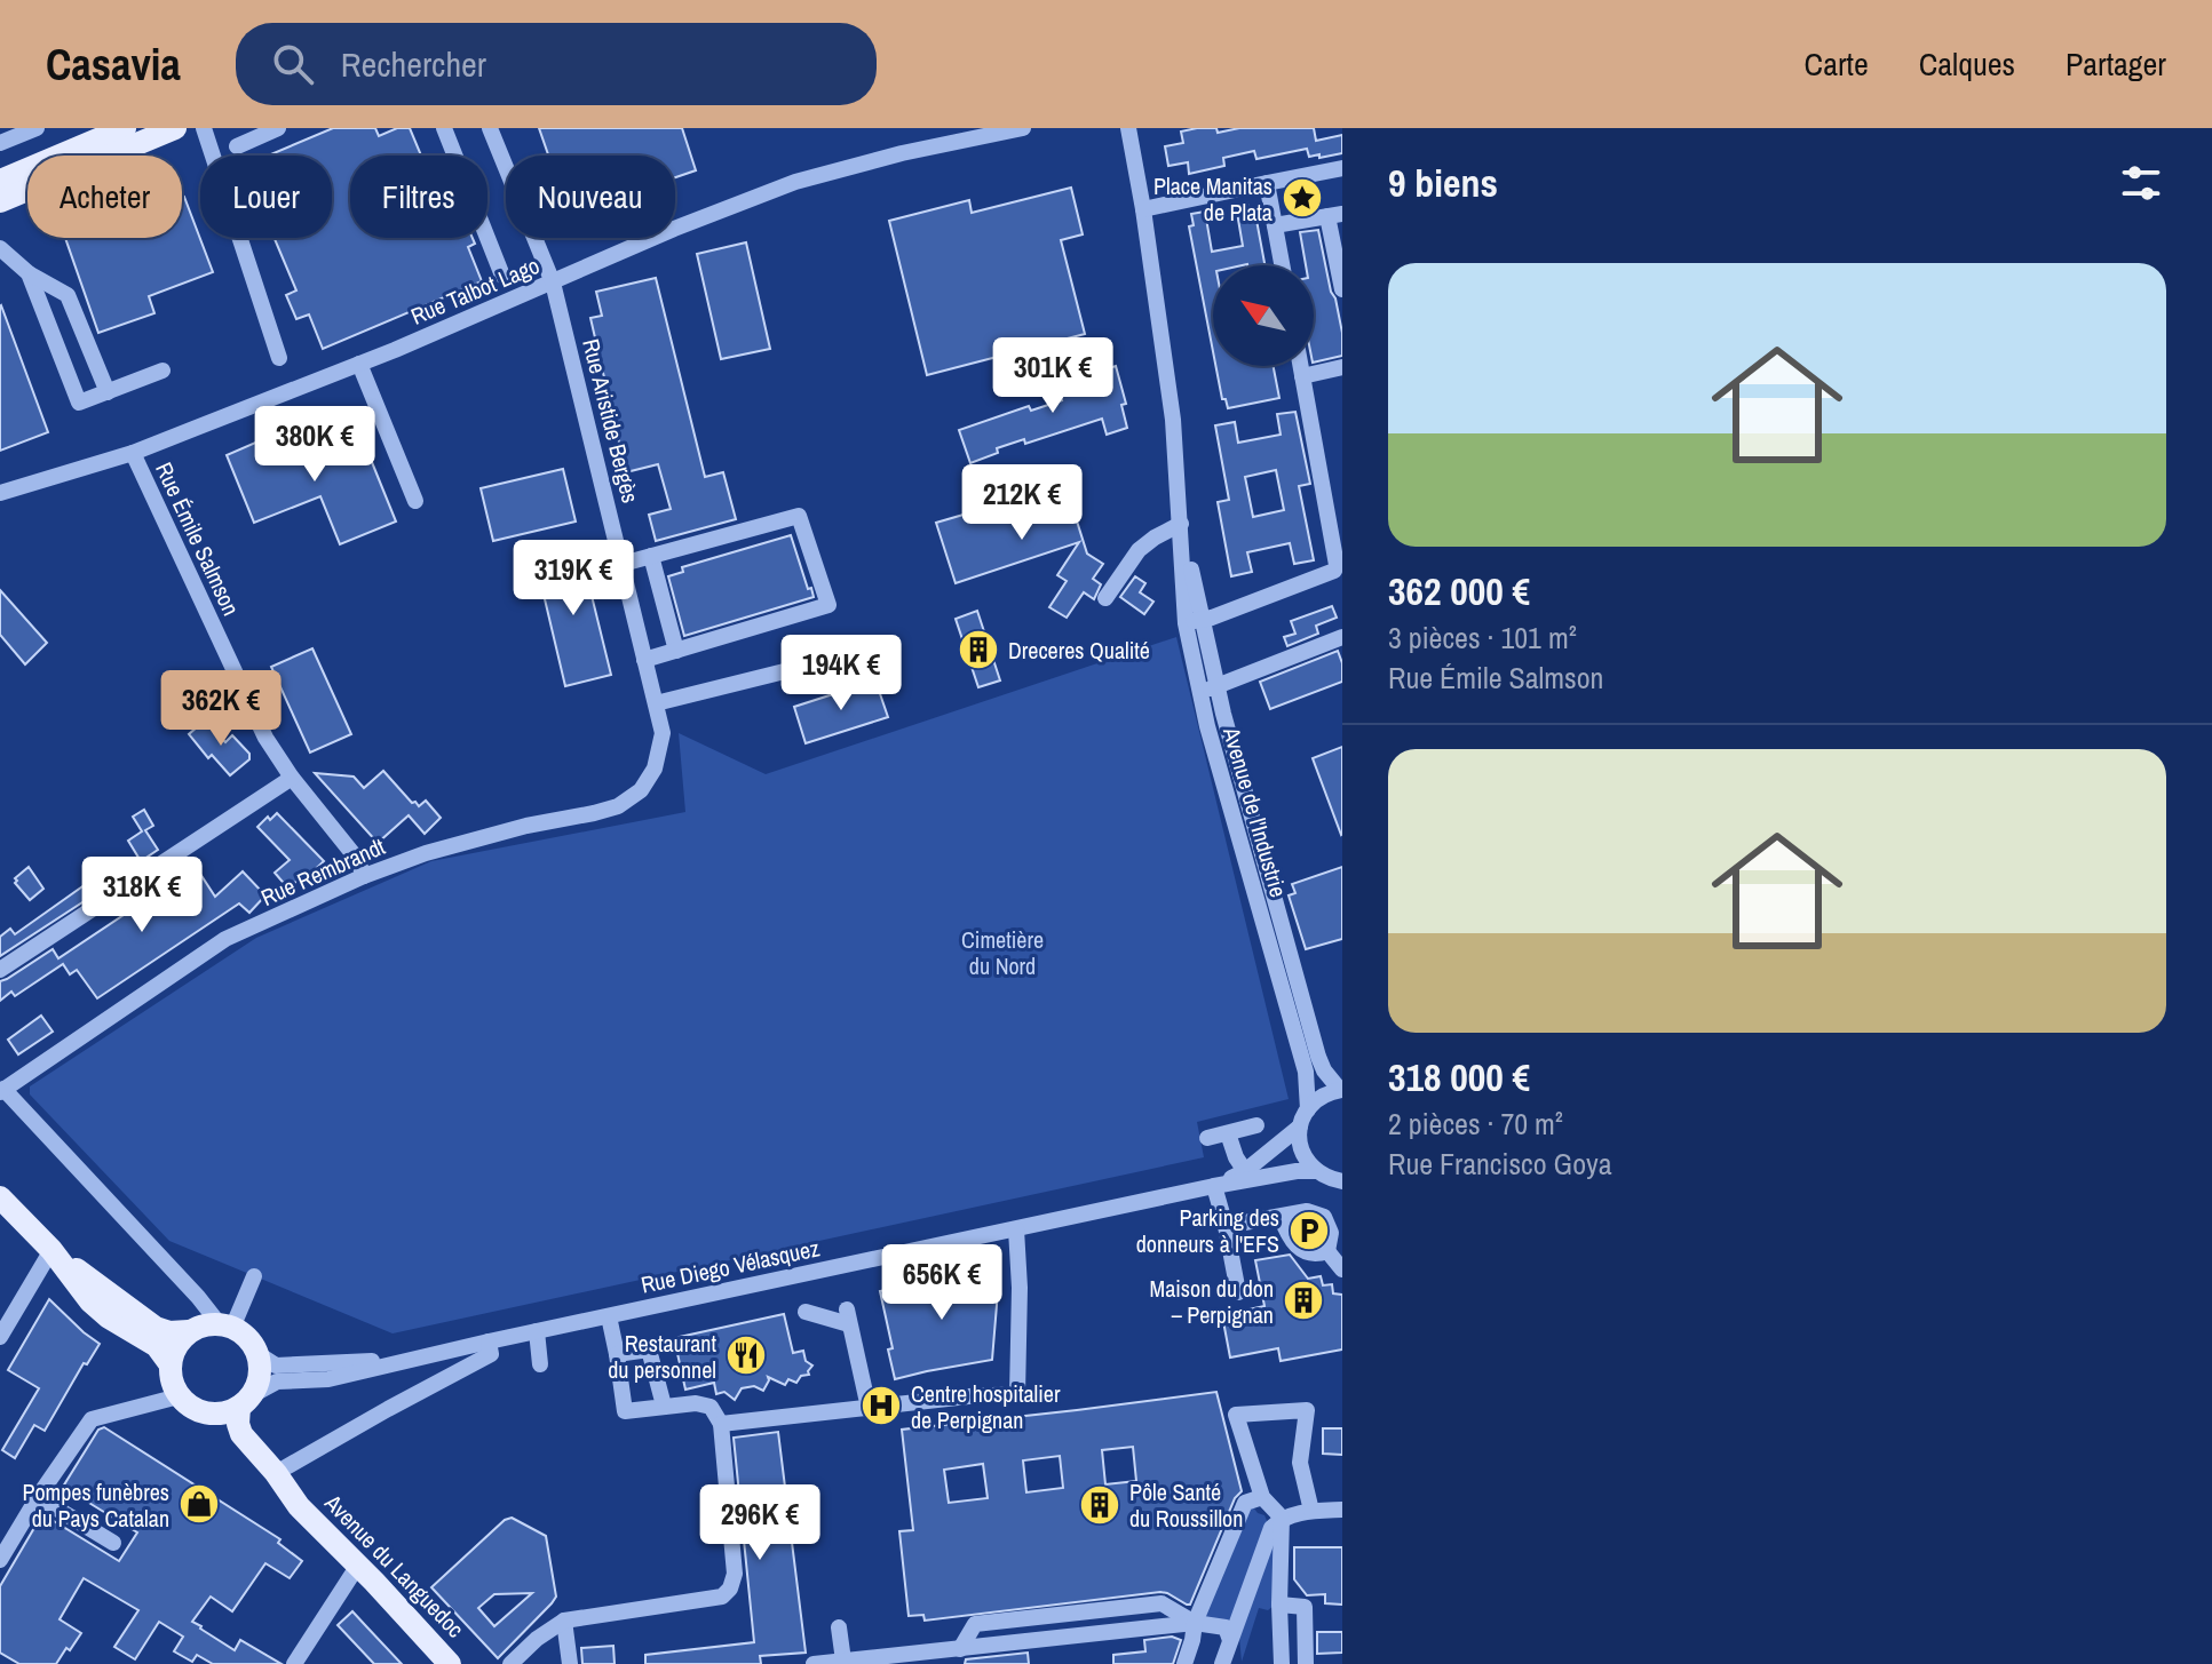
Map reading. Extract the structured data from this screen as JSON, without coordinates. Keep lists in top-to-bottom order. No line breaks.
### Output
{"streets":{"main road":["Avenue du Languedoc"],"street":["Rue Talbot Lago","Rue Aristide Bergès","Rue Émile Salmson","Avenue de l'Industrie","Rue Rembrandt","Rue Diego Vélasquez"]},"crossings":[["Rue Talbot Lago","Rue Aristide Bergès"],["Rue Talbot Lago","Rue Émile Salmson"],["Rue Aristide Bergès","Rue Rembrandt"],["Rue Émile Salmson","Rue Rembrandt"],["Rue Diego Vélasquez","Avenue du Languedoc"]],"parks":["Cimetière du Nord"],"places":{"place":["Place Manitas de Plata"],"building":["Dreceres Qualité","Maison du don – Perpignan","Pôle Santé du Roussillon"],"parking":["Parking des donneurs à l'EFS"],"restaurant":["Restaurant du personnel"],"hospital":["Centre hospitalier de Perpignan"],"shop":["Pompes funèbres du Pays Catalan"]},"north":"top left","page":{"header":"Casavia","search":"Rechercher","nav":["Carte","Calques","Partager"],"heading":"9 biens","chip":["Acheter","Louer","Filtres","Nouveau"],"list":[{"name":"362 000 €","note":"3 pièces · 101 m² · Rue Émile Salmson"},{"name":"318 000 €","note":"2 pièces · 70 m² · Rue Francisco Goya"}],"price":["301K €","380K €","212K €","319K €","194K €","362K €","318K €","656K €","296K €"]}}
